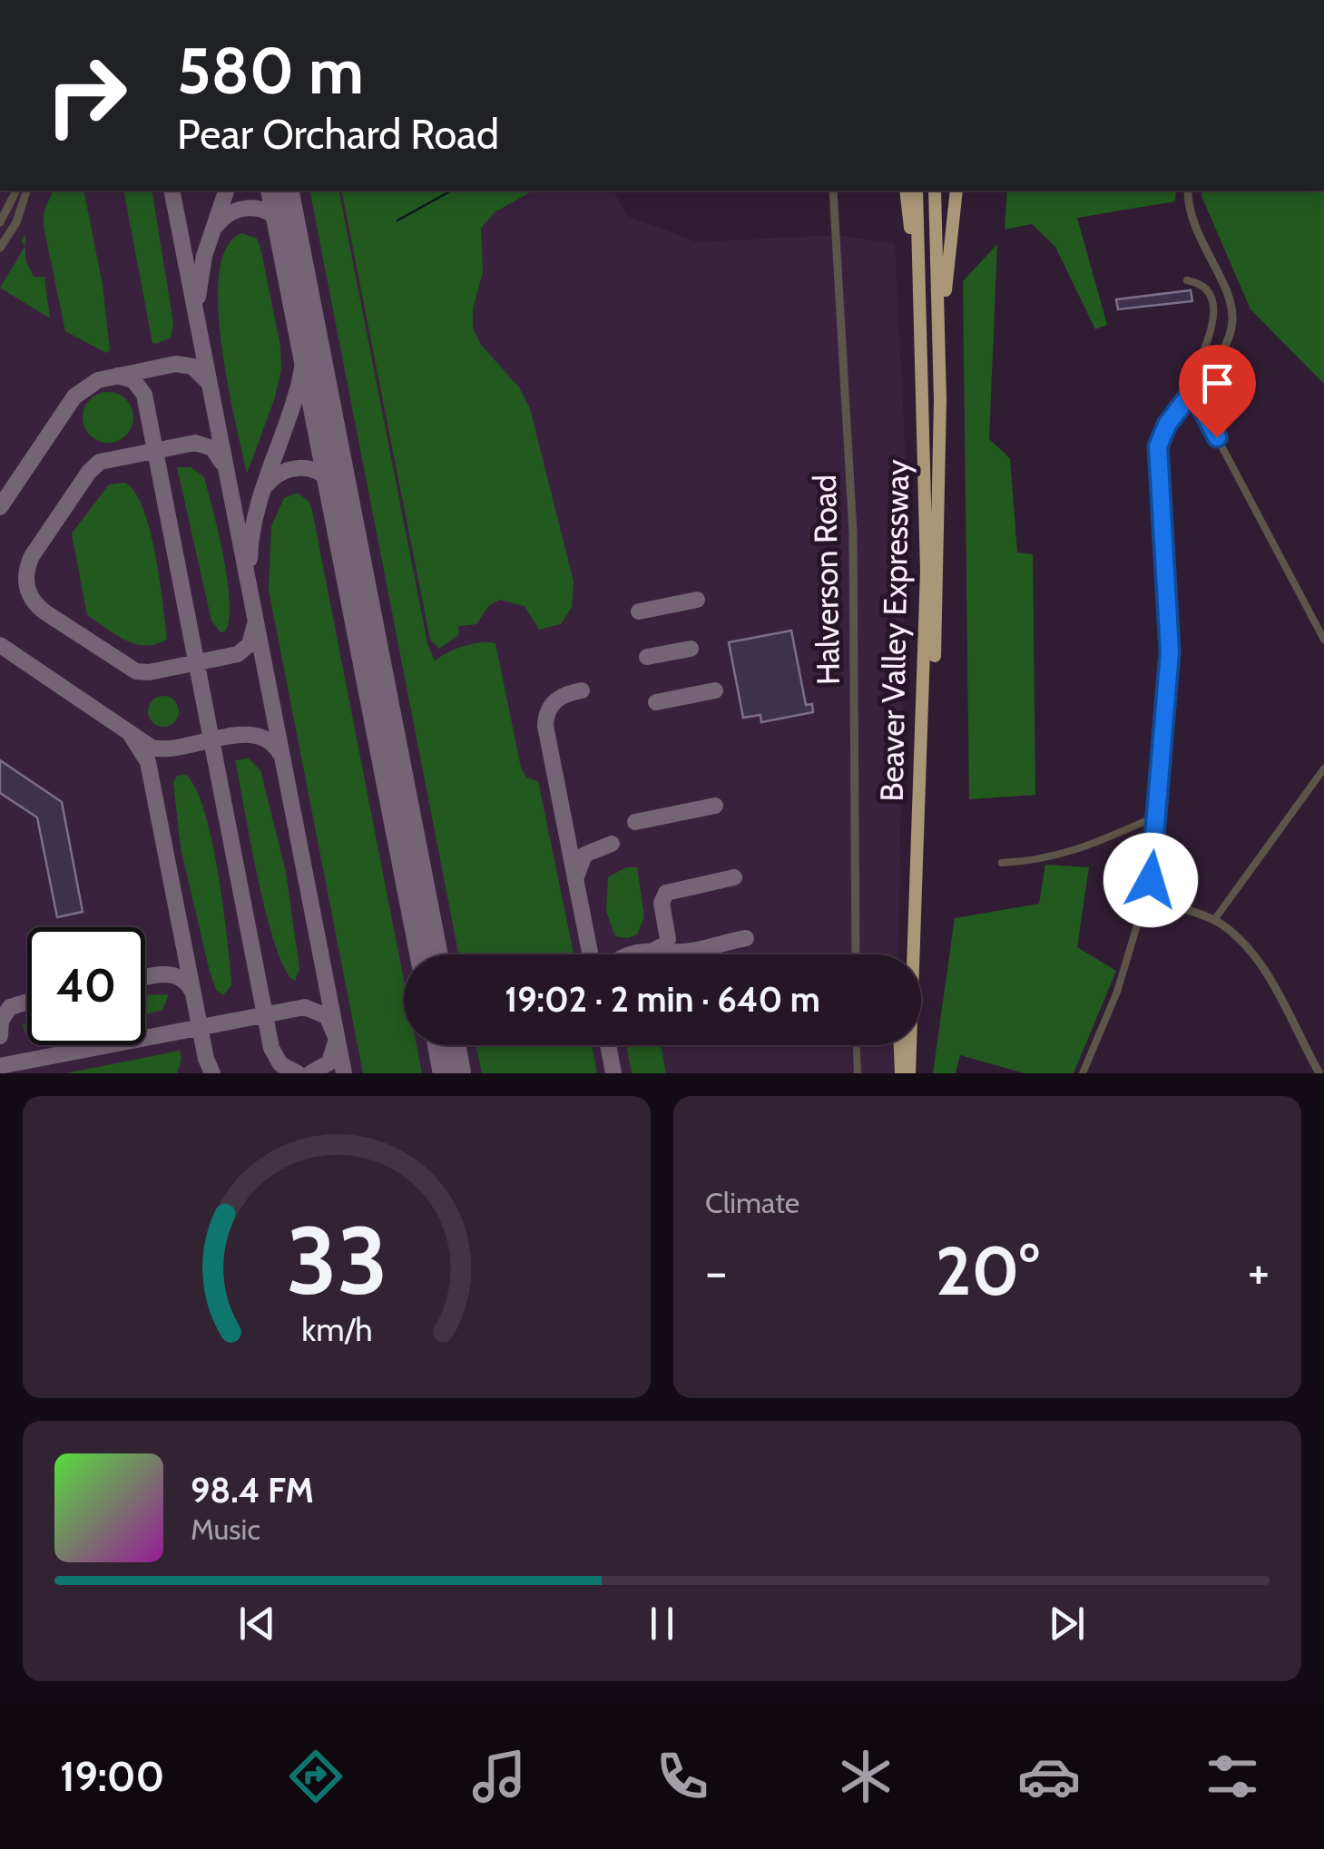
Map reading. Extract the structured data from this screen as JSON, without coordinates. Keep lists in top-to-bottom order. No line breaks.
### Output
{"streets":{"highway":["Beaver Valley Expressway"],"street":["Halverson Road"]},"page":{"turn":["580 m","Pear Orchard Road"],"limit":"40","trip":"19:02 · 2 min · 640 m","tile":"Climate","heat":["−","20°","+"],"song":["98.4 FM","Music"],"tabs":"19:00","gauge":["33","km/h"]}}
